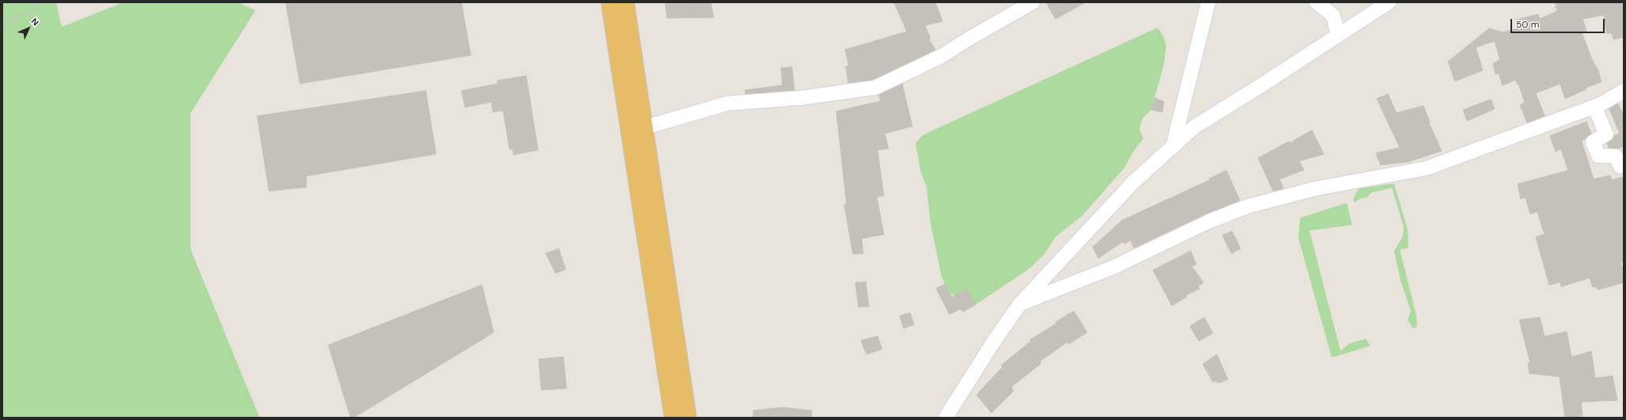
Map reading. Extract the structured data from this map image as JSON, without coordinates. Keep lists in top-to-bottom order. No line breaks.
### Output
{"scale_bar":"50 m","north":"top right"}
